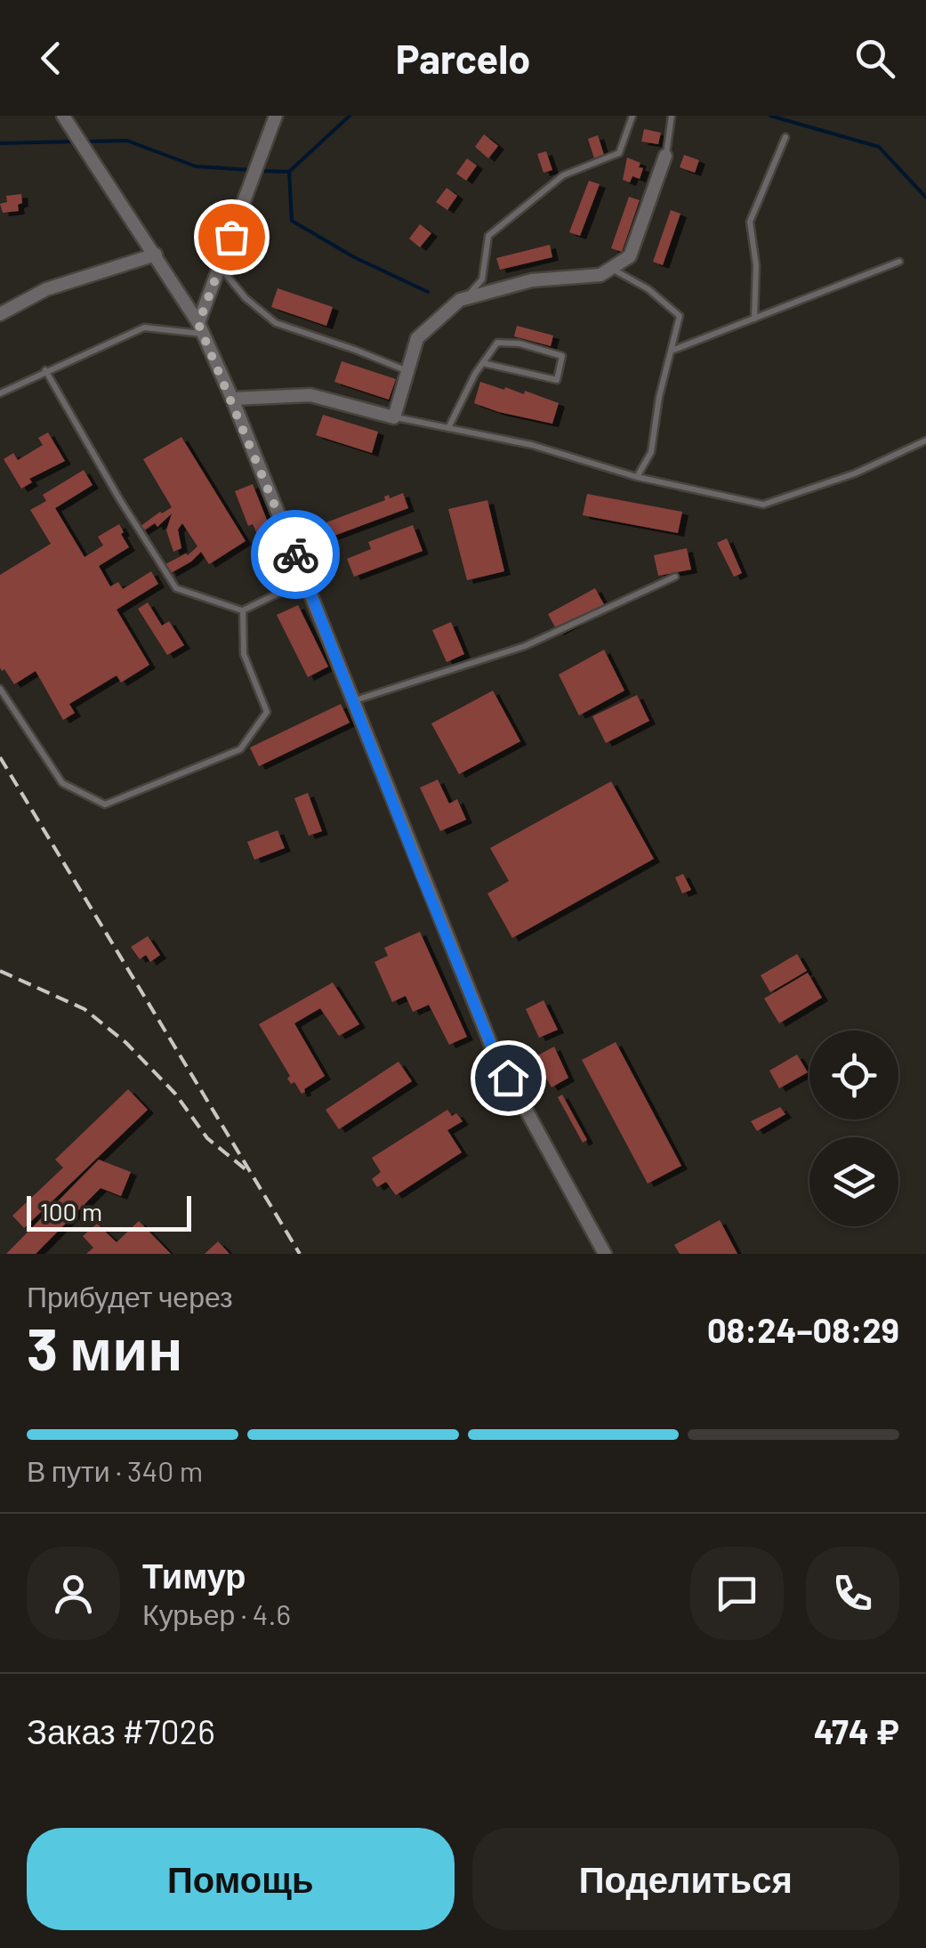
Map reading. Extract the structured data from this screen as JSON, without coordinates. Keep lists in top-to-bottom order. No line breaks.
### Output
{"scale_bar":"100 m","page":{"header":"Parcelo","scale":"100 m","heading":["3 мин","Прибудет через","08:24–08:29"],"panel":["Тимур","Курьер · 4.6","Заказ #7026","474 ₽"],"bar":"В пути · 340 m","buttons":["Помощь","Поделиться"]}}
